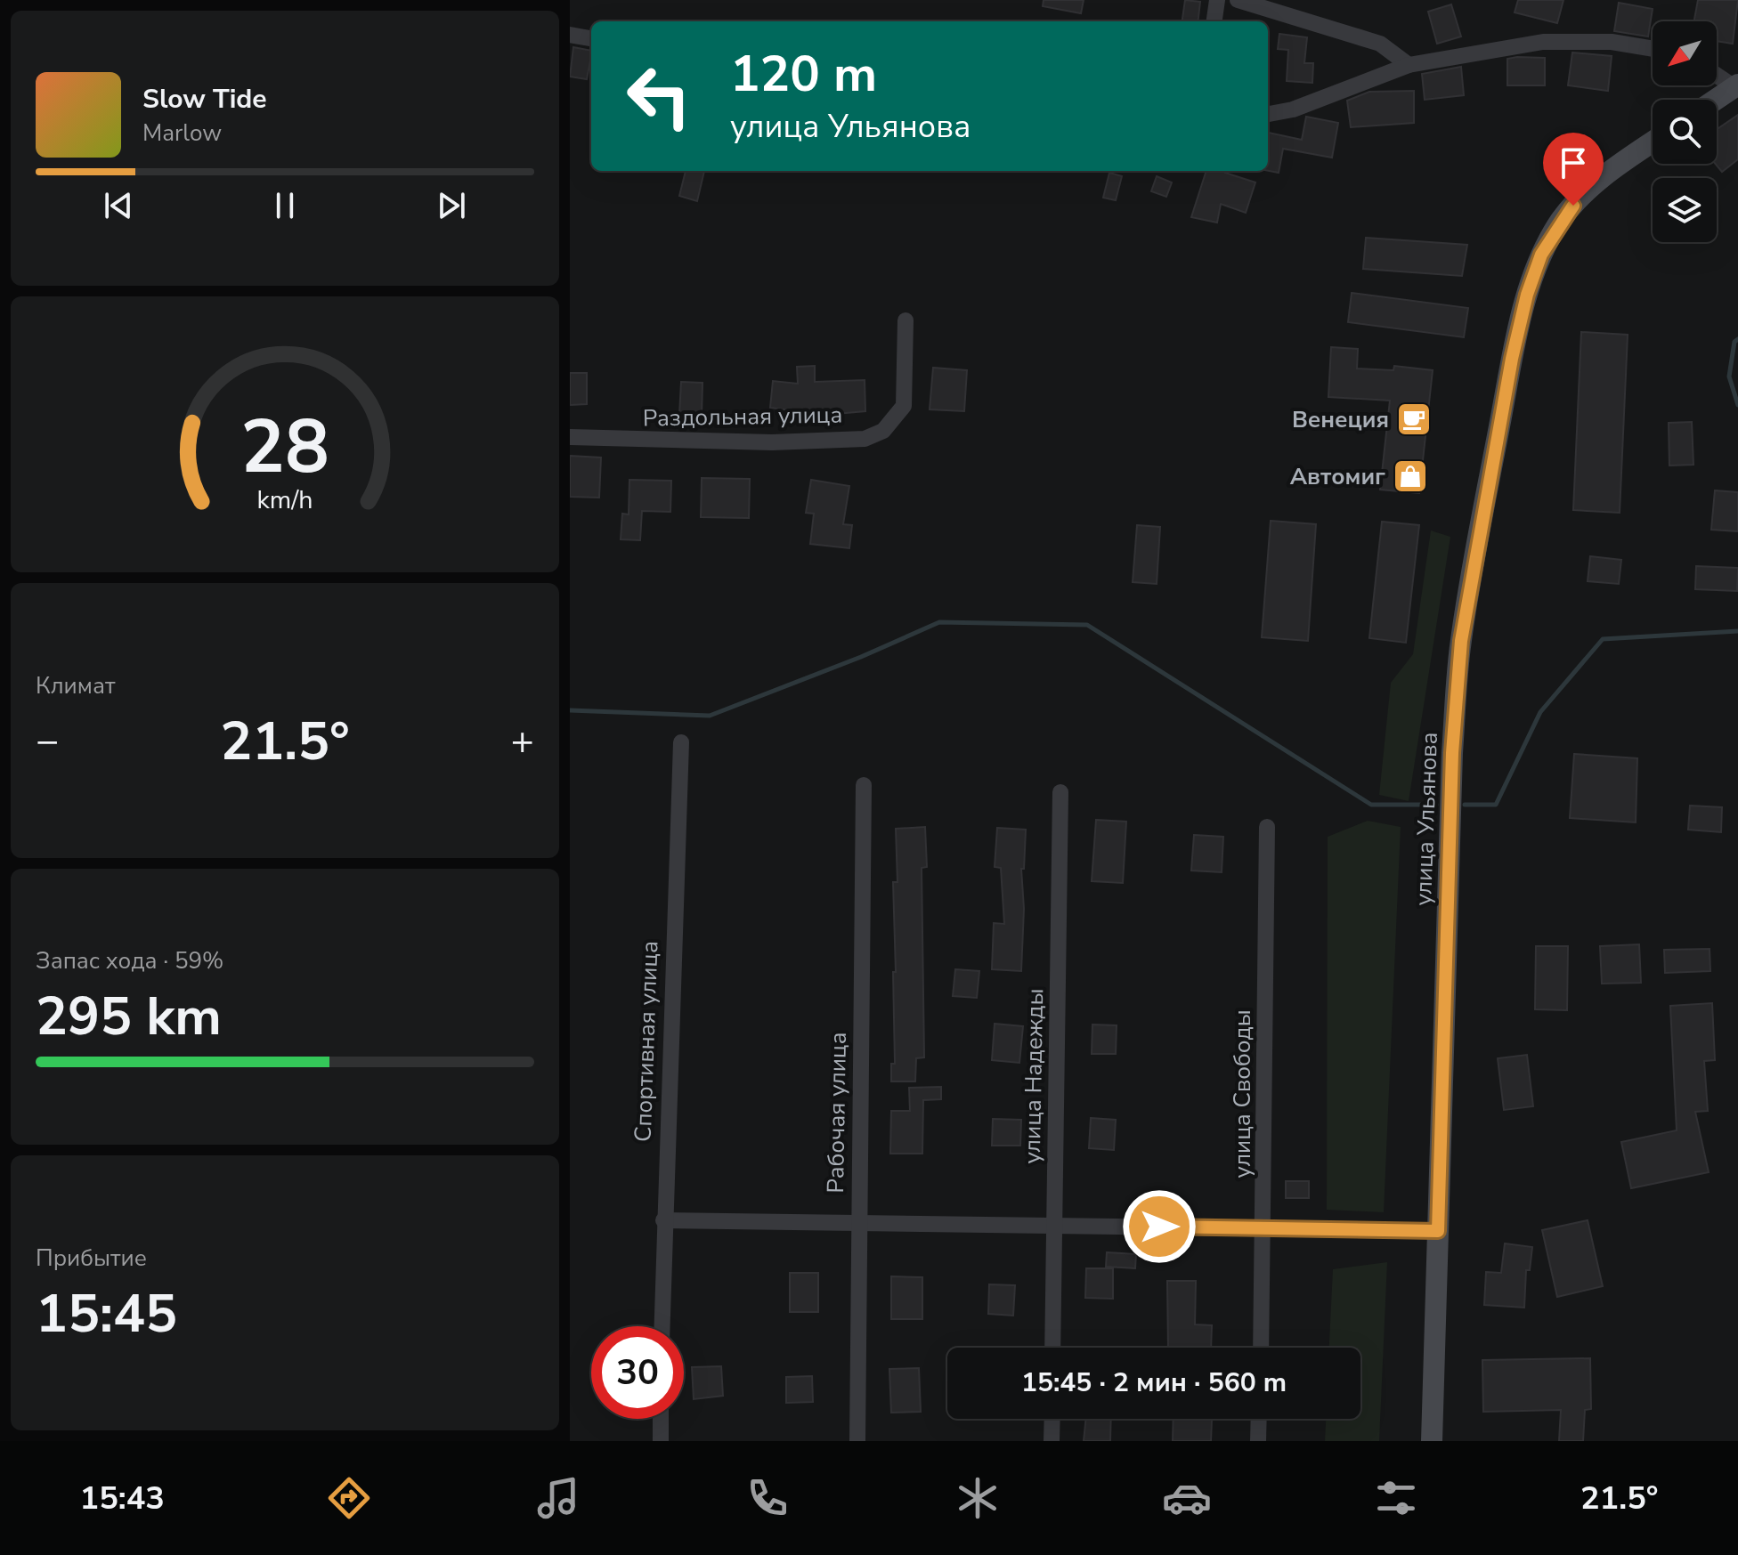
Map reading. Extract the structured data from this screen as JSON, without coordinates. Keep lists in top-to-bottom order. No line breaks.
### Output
{"streets":{"main road":["улица Ульянова"],"street":["Раздольная улица","Спортивная улица","улица Надежды","улица Свободы","Рабочая улица"]},"places":{"cafe":["Венеция"],"shop":["Автомиг"]},"north":"bottom left","page":{"turn":["120 m","улица Ульянова"],"song":["Slow Tide","Marlow"],"tile":["Климат",["Запас хода · 59%","295 km"],["Прибытие","15:45"]],"heat":["−","21.5°","+"],"limit":"30","trip":"15:45 · 2 мин · 560 m","tabs":["15:43","21.5°"],"gauge":["28","km/h"]}}
